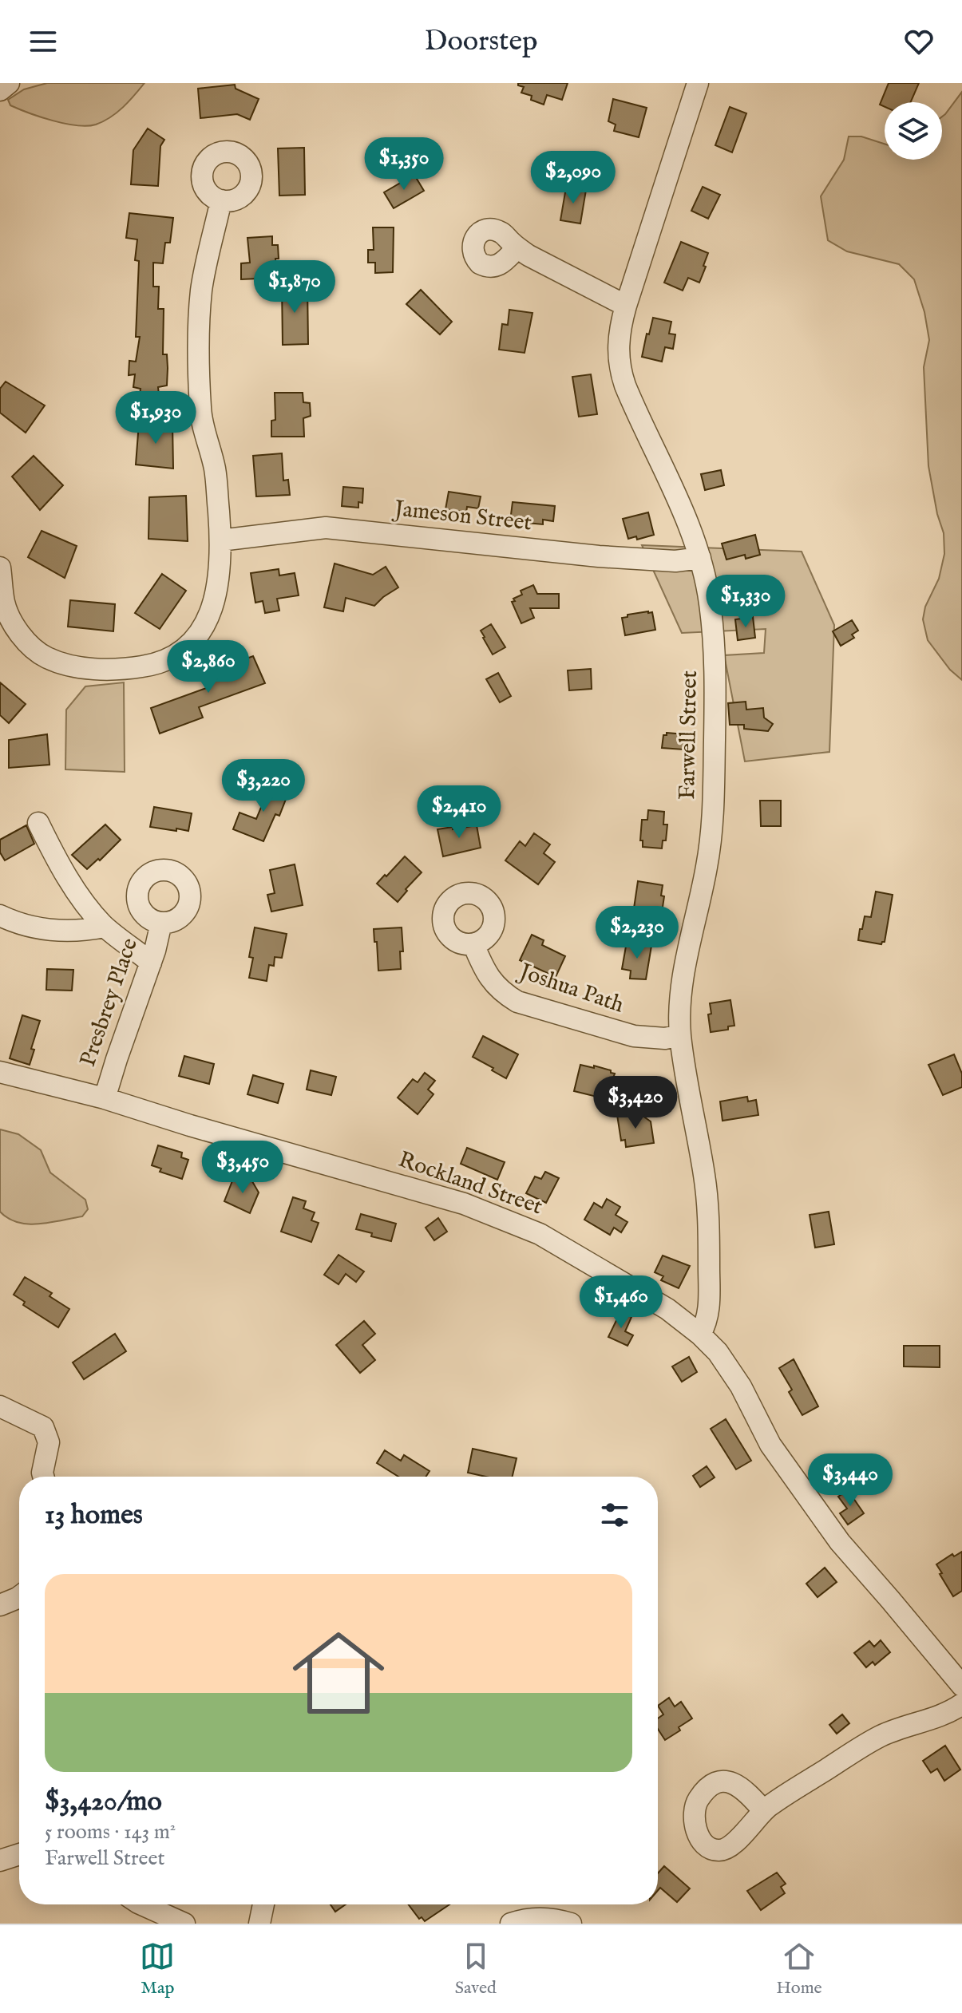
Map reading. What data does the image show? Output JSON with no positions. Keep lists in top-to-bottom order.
{
  "streets": {
    "street": [
      "Jameson Street",
      "Farwell Street",
      "Joshua Path",
      "Presbrey Place",
      "Rockland Street"
    ]
  },
  "crossings": [
    ["Jameson Street", "Farwell Street"],
    ["Farwell Street", "Joshua Path"],
    ["Farwell Street", "Rockland Street"],
    ["Presbrey Place", "Rockland Street"]
  ],
  "page": {
    "header": "Doorstep",
    "price": [
      "$1,350",
      "$2,090",
      "$1,870",
      "$1,930",
      "$1,330",
      "$2,860",
      "$3,220",
      "$2,410",
      "$2,230",
      "$3,420",
      "$3,450",
      "$1,460",
      "$3,440"
    ],
    "heading": "13 homes",
    "list": [
      {
        "name": "$3,420/mo",
        "note": "5 rooms · 143 m² · Farwell Street"
      }
    ],
    "tabs": ["Map", "Saved", "Home"]
  }
}
